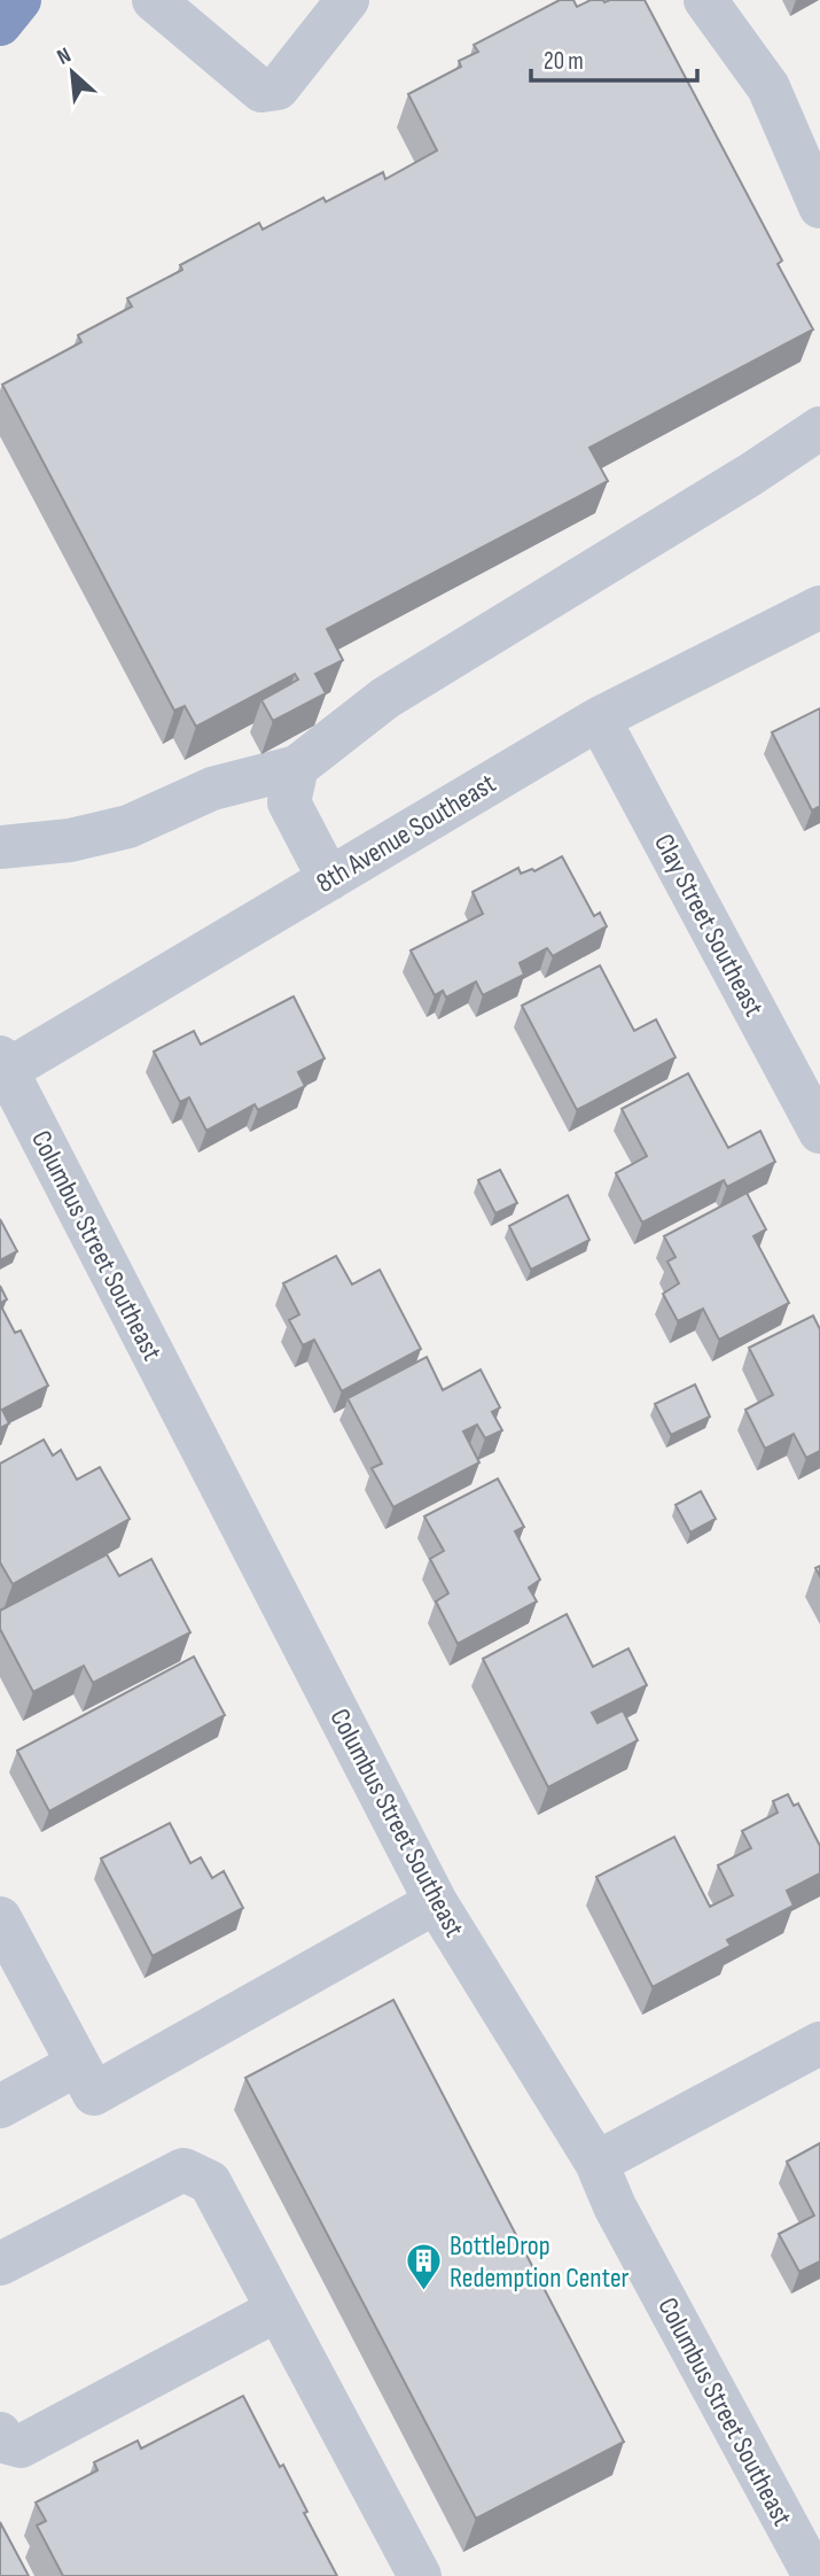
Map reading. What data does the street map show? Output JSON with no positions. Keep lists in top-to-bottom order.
{
  "streets": {
    "street": ["8th Avenue Southeast", "Clay Street Southeast", "Columbus Street Southeast"]
  },
  "crossings": [
    ["8th Avenue Southeast", "Clay Street Southeast"],
    ["8th Avenue Southeast", "Columbus Street Southeast"]
  ],
  "places": {
    "building": ["BottleDrop Redemption Center"]
  },
  "scale_bar": "20 m",
  "north": "top left"
}
